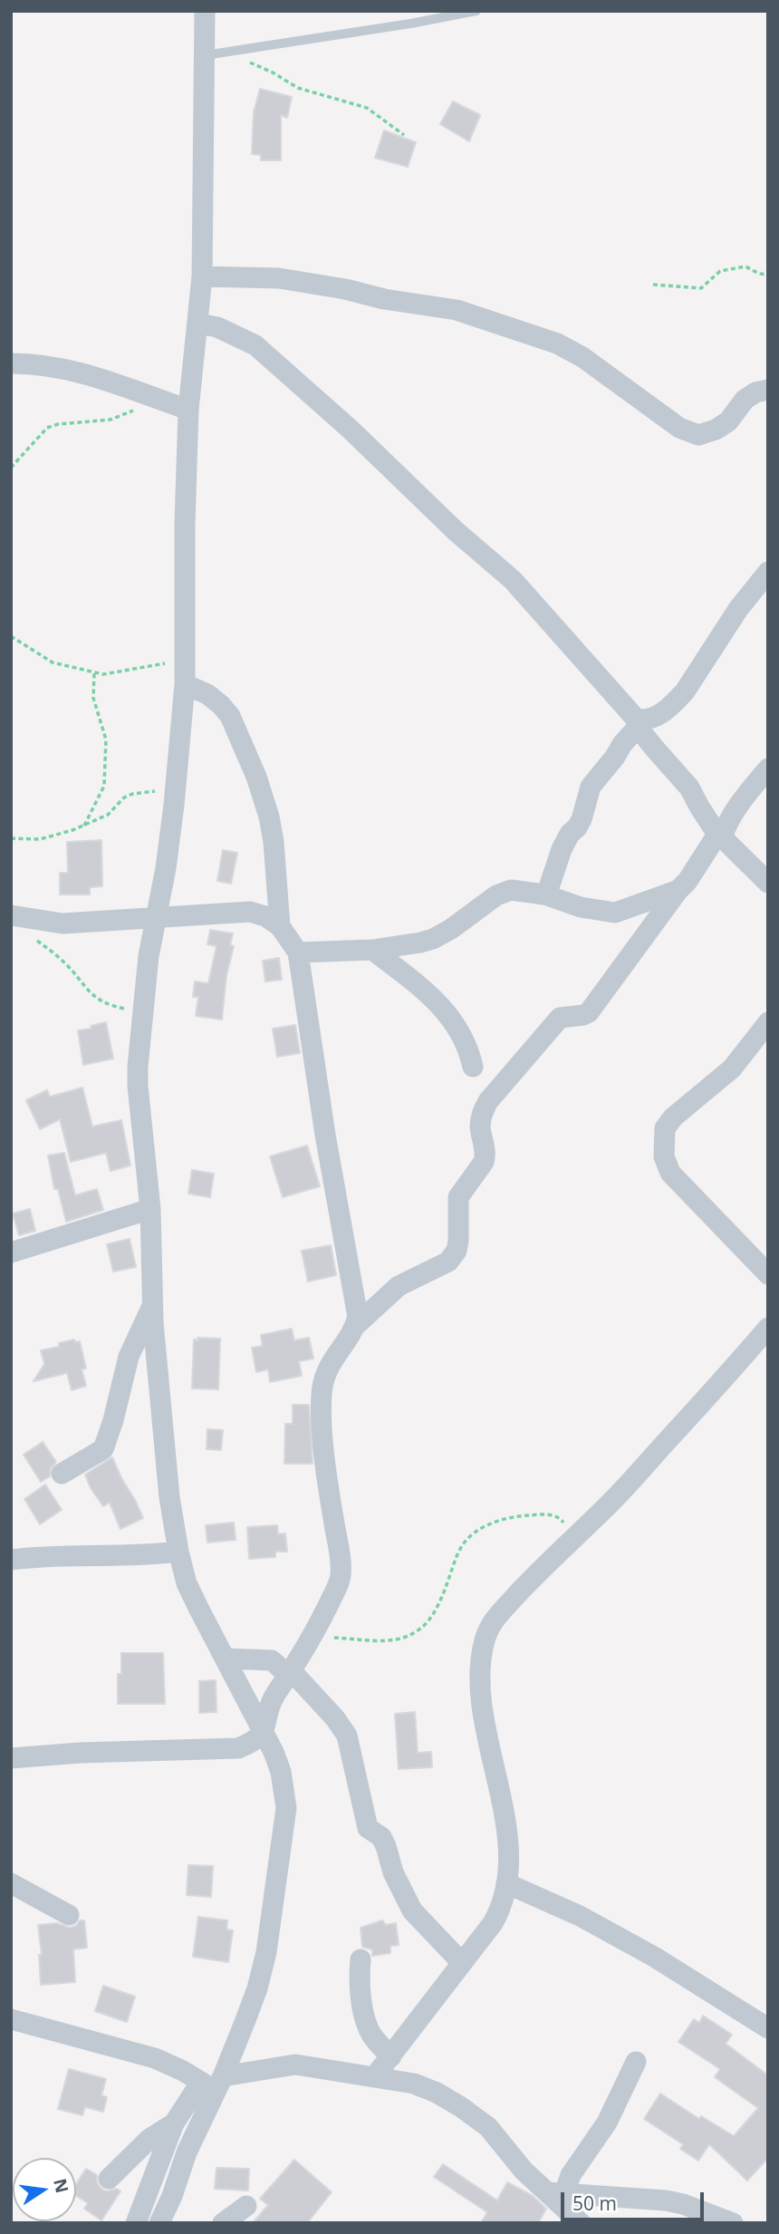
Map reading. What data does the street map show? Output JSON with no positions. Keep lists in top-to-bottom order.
{
  "scale_bar": "50 m",
  "north": "right"
}
